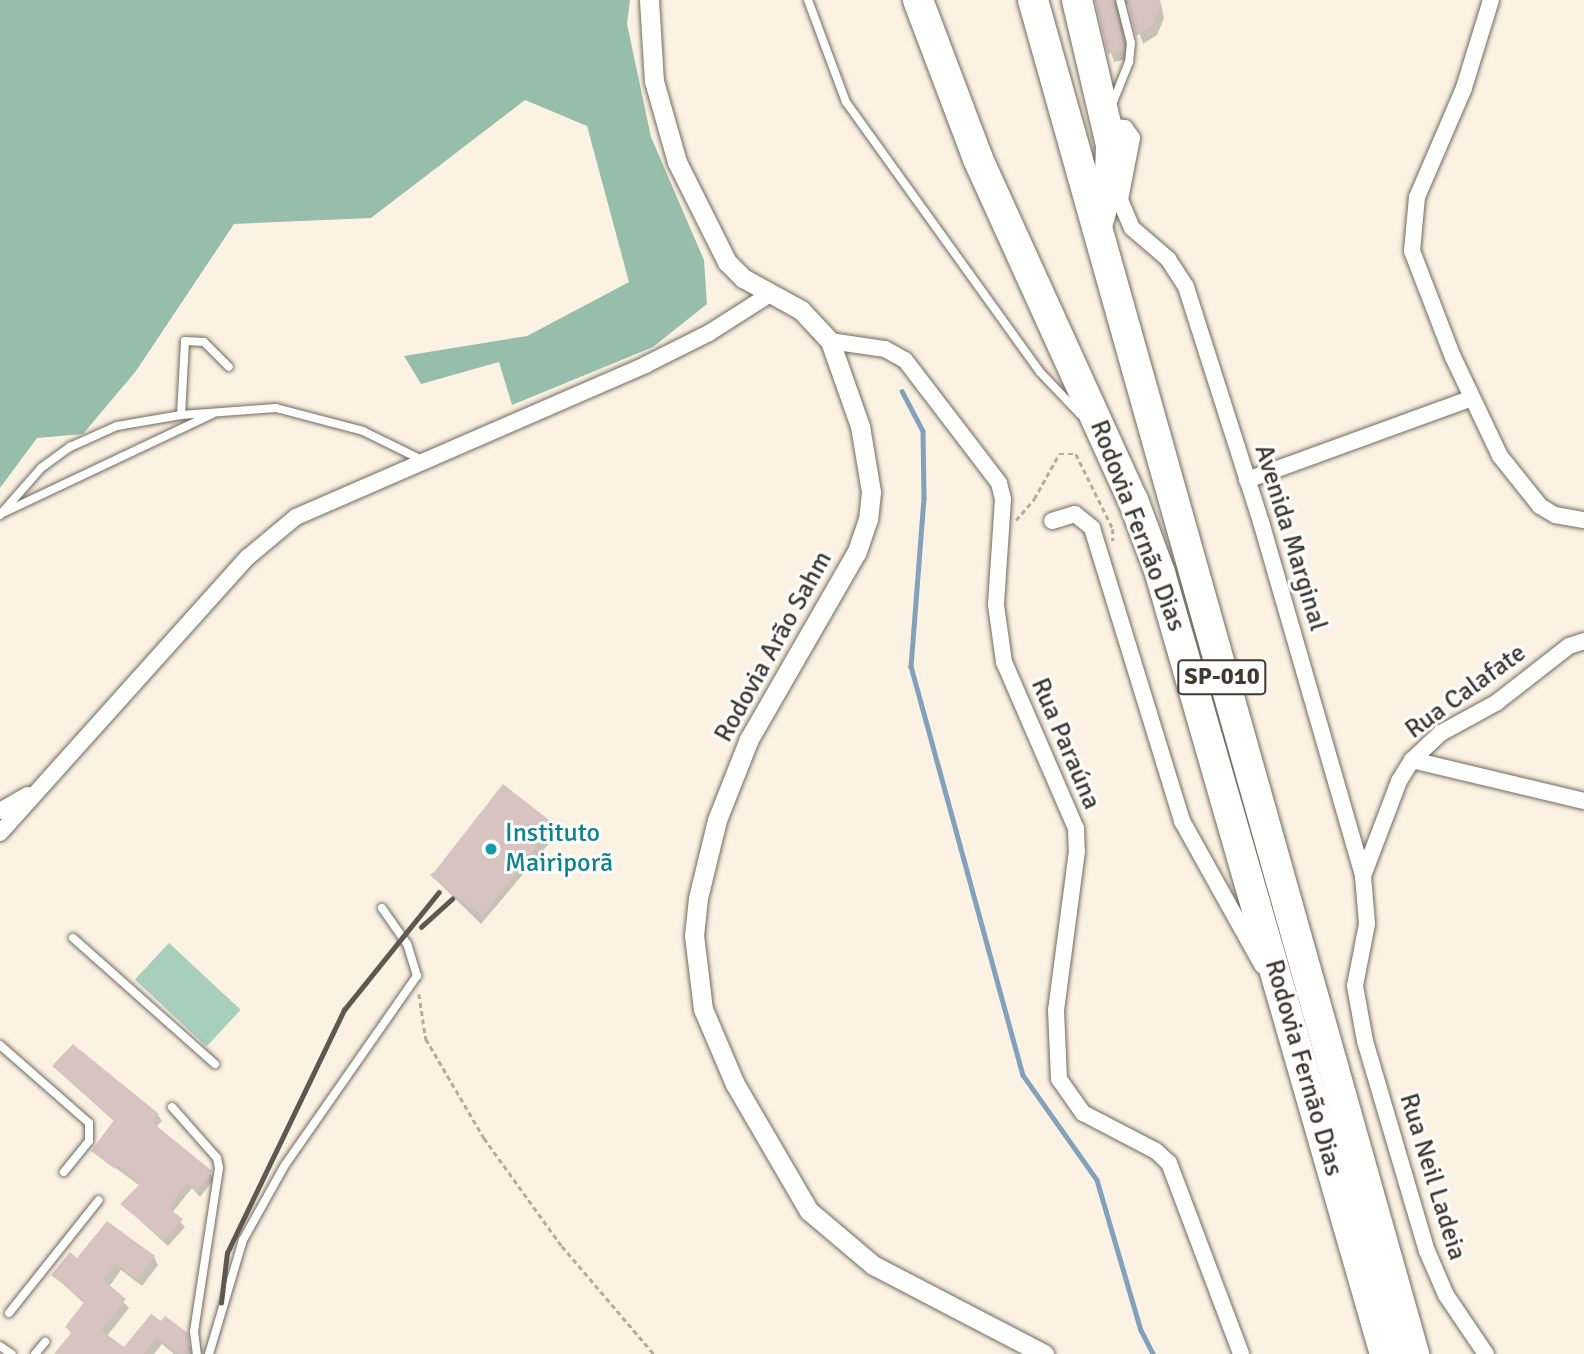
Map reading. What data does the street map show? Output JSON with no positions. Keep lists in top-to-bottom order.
{
  "streets": {
    "highway": ["Rodovia Fernão Dias", "SP-010"],
    "street": [
      "Avenida Marginal",
      "Rodovia Arão Sahm",
      "Rua Calafate",
      "Rua Paraúna",
      "Rua Neil Ladeia"
    ]
  },
  "crossings": [
    ["Avenida Marginal", "Rua Calafate"],
    ["Avenida Marginal", "Rua Neil Ladeia"],
    ["Rodovia Arão Sahm", "Rua Paraúna"]
  ],
  "places": ["Instituto Mairiporã"]
}
